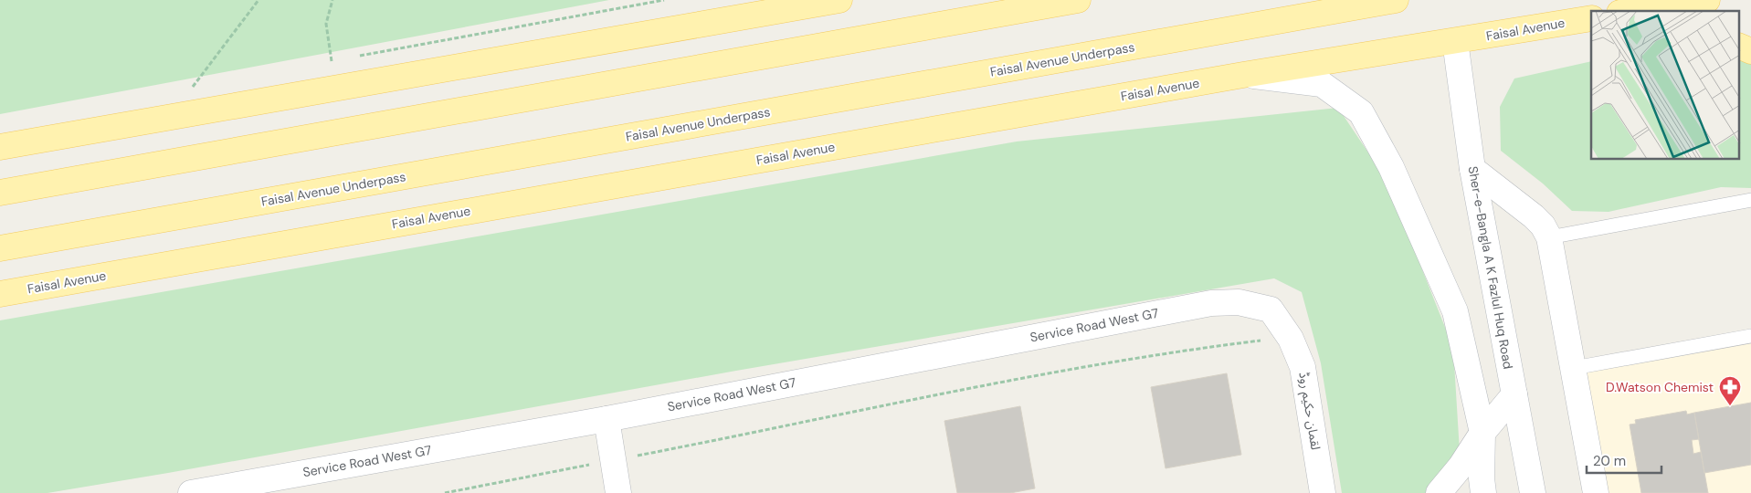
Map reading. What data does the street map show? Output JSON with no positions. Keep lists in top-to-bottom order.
{
  "streets": {
    "main road": ["Faisal Avenue", "Faisal Avenue Underpass"],
    "street": ["Sher-e-Bangla A K Fazlul Huq Road", "Service Road West G7", "لقمان حکیم روڈ"]
  },
  "crossings": [
    ["Faisal Avenue", "Sher-e-Bangla A K Fazlul Huq Road"],
    ["Service Road West G7", "لقمان حکیم روڈ"]
  ],
  "places": {
    "pharmacy": ["D.Watson Chemist"]
  },
  "scale_bar": "20 m"
}
